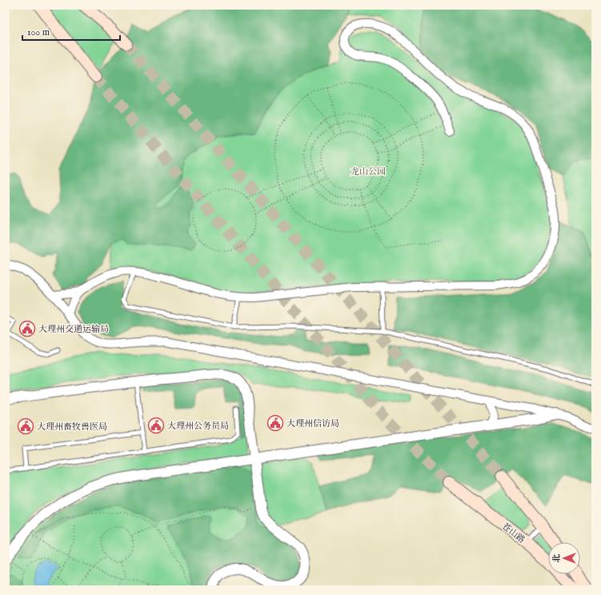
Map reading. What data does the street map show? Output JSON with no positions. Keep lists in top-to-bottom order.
{
  "streets": {
    "main road": ["苍山路"]
  },
  "parks": ["龙山公园"],
  "places": {
    "public building": [
      "大理州交通运输局",
      "大理州信访局",
      "大理州公务员局",
      "大理州畜牧兽医局"
    ]
  },
  "scale_bar": "100 m",
  "north": "left"
}
